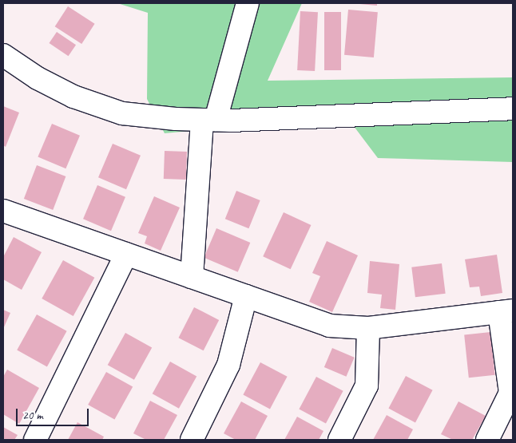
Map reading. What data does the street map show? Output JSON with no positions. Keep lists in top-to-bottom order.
{
  "scale_bar": "20 m"
}
